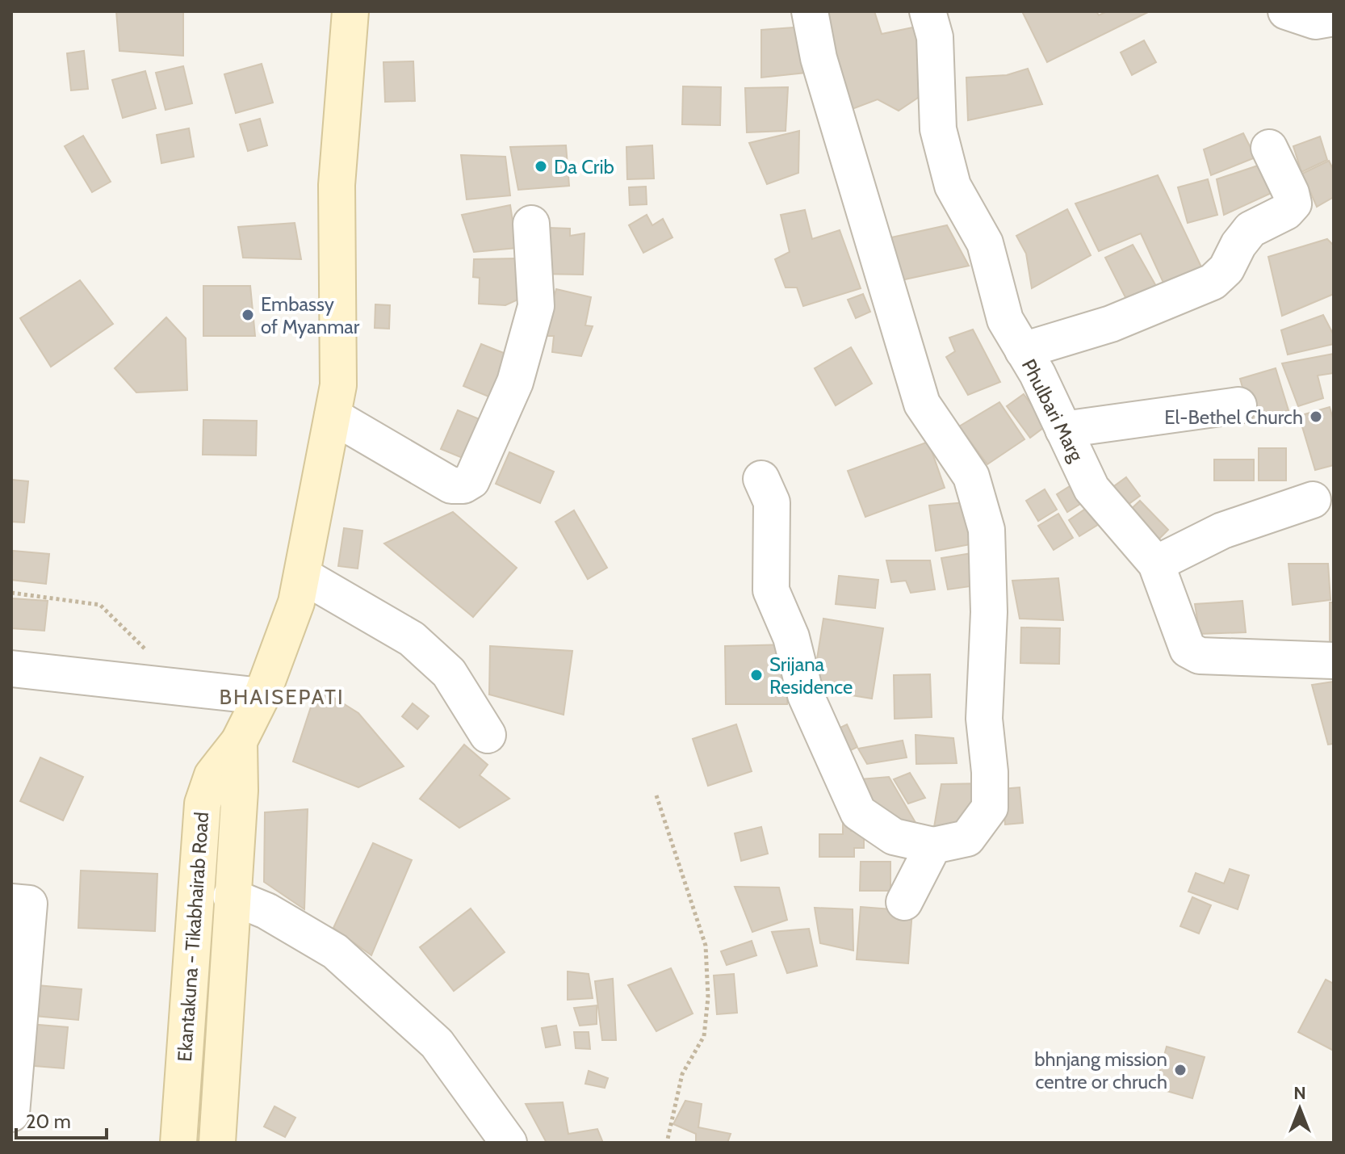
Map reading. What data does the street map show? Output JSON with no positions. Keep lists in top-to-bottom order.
{
  "streets": {
    "main road": ["Ekantakuna - Tikabhairab Road"],
    "street": ["Phulbari Marg"]
  },
  "districts": ["BHAISEPATI"],
  "places": [
    "Da Crib",
    "Embassy of Myanmar",
    "El-Bethel Church",
    "Srijana Residence",
    "bhnjang mission centre or chruch"
  ],
  "scale_bar": "20 m",
  "north": "top"
}
